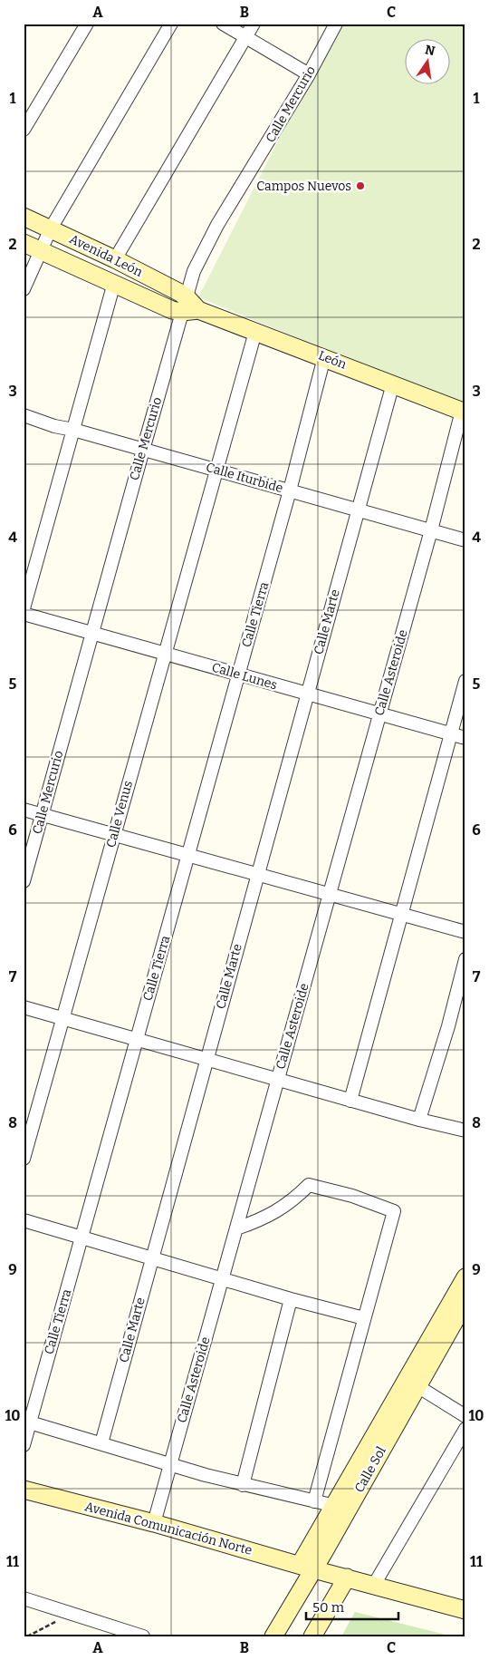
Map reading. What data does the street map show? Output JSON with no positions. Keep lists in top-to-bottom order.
{
  "streets": {
    "street": [
      "Calle Mercurio",
      "Avenida León",
      "León",
      "Calle Iturbide",
      "Calle Tierra",
      "Calle Marte",
      "Calle Asteroide",
      "Calle Lunes",
      "Calle Venus",
      "Calle Sol",
      "Avenida Comunicación Norte"
    ]
  },
  "crossings": [
    ["Calle Mercurio", "Avenida León"],
    ["Calle Mercurio", "León"],
    ["Calle Mercurio", "Calle Iturbide"],
    ["Calle Mercurio", "Calle Lunes"],
    ["Avenida León", "León"],
    ["León", "Calle Tierra"],
    ["León", "Calle Marte"],
    ["León", "Calle Asteroide"],
    ["León", "Calle Venus"],
    ["Calle Iturbide", "Calle Tierra"],
    ["Calle Iturbide", "Calle Marte"],
    ["Calle Iturbide", "Calle Asteroide"],
    ["Calle Iturbide", "Calle Venus"],
    ["Calle Tierra", "Calle Lunes"],
    ["Calle Marte", "Calle Lunes"],
    ["Calle Asteroide", "Calle Lunes"],
    ["Calle Asteroide", "Avenida Comunicación Norte"],
    ["Calle Lunes", "Calle Venus"],
    ["Calle Sol", "Avenida Comunicación Norte"]
  ],
  "places": ["Campos Nuevos"],
  "scale_bar": "50 m",
  "north": "top",
  "grid": {
    "columns": ["A", "B", "C"],
    "rows": [
      "1",
      "2",
      "3",
      "4",
      "5",
      "6",
      "7",
      "8",
      "9",
      "10",
      "11"
    ]
  }
}
